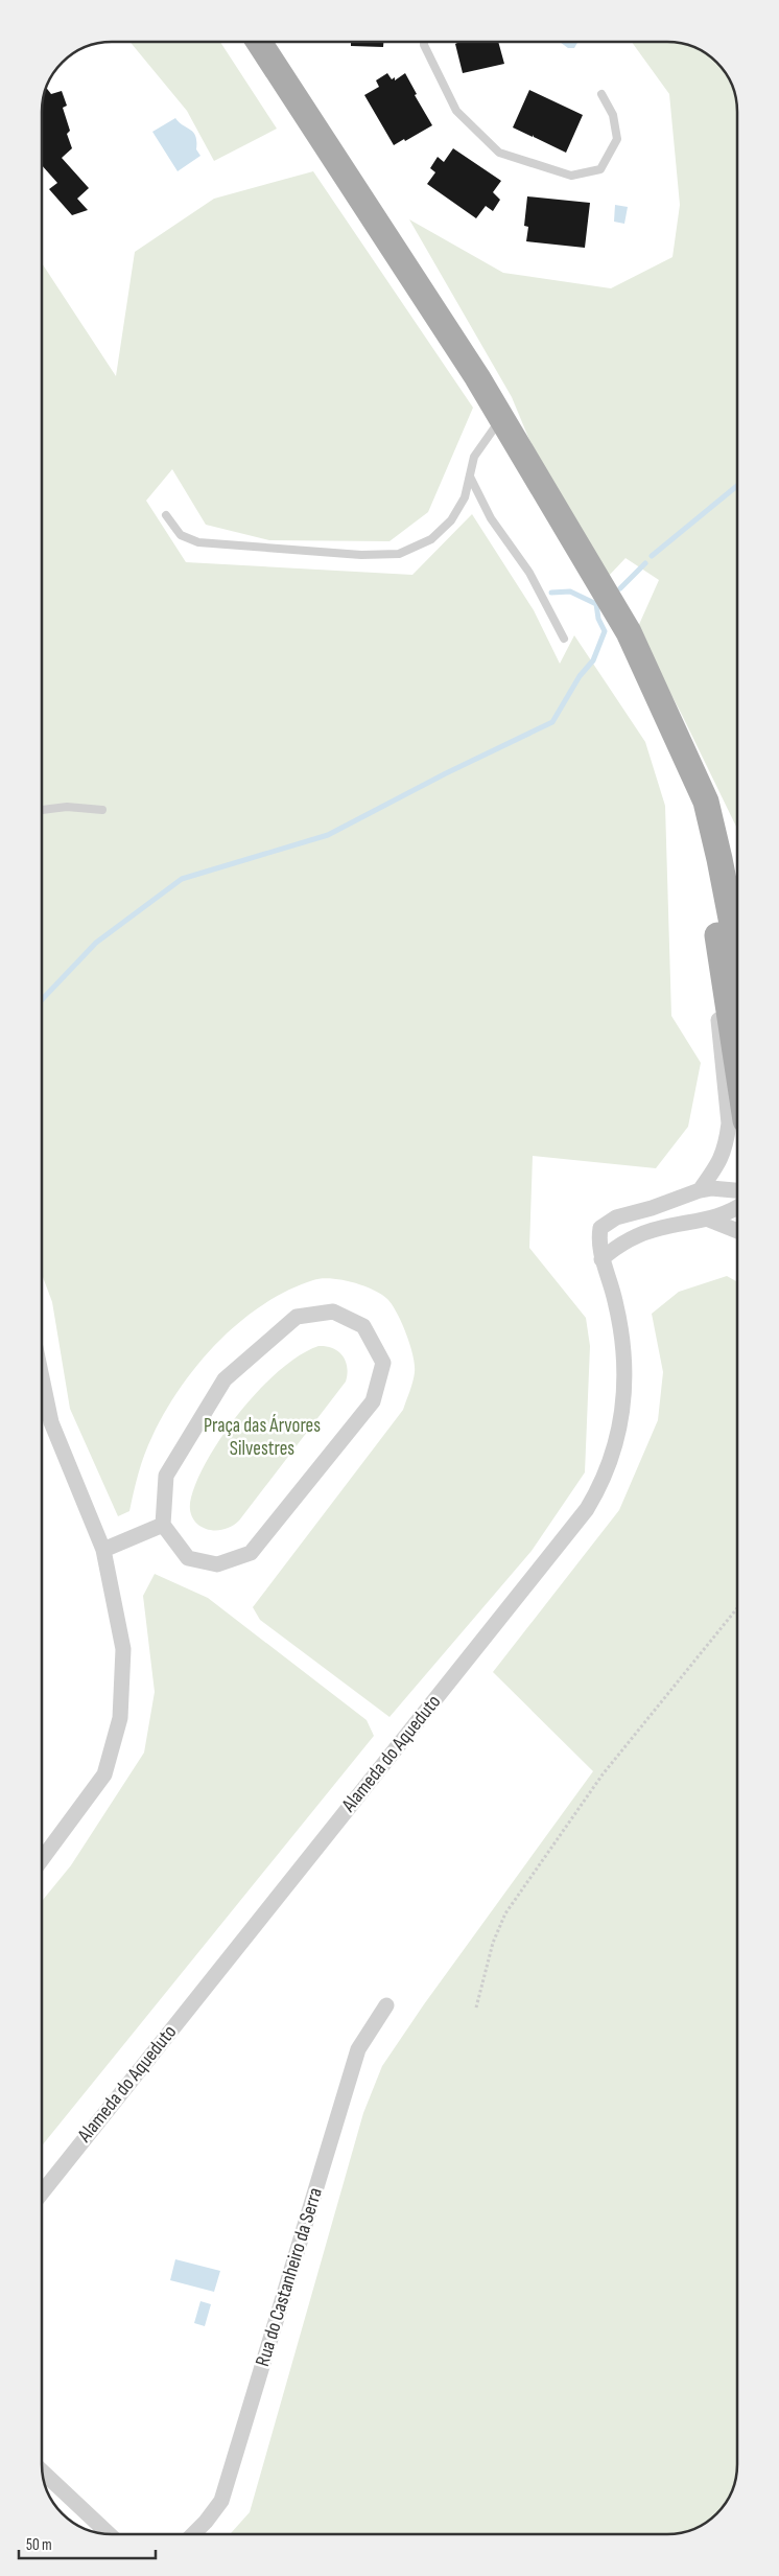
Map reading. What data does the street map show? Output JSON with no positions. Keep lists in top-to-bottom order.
{
  "streets": {
    "street": ["Alameda do Aqueduto", "Rua do Castanheiro da Serra"]
  },
  "parks": ["Praça das Árvores Silvestres"],
  "scale_bar": "50 m"
}
